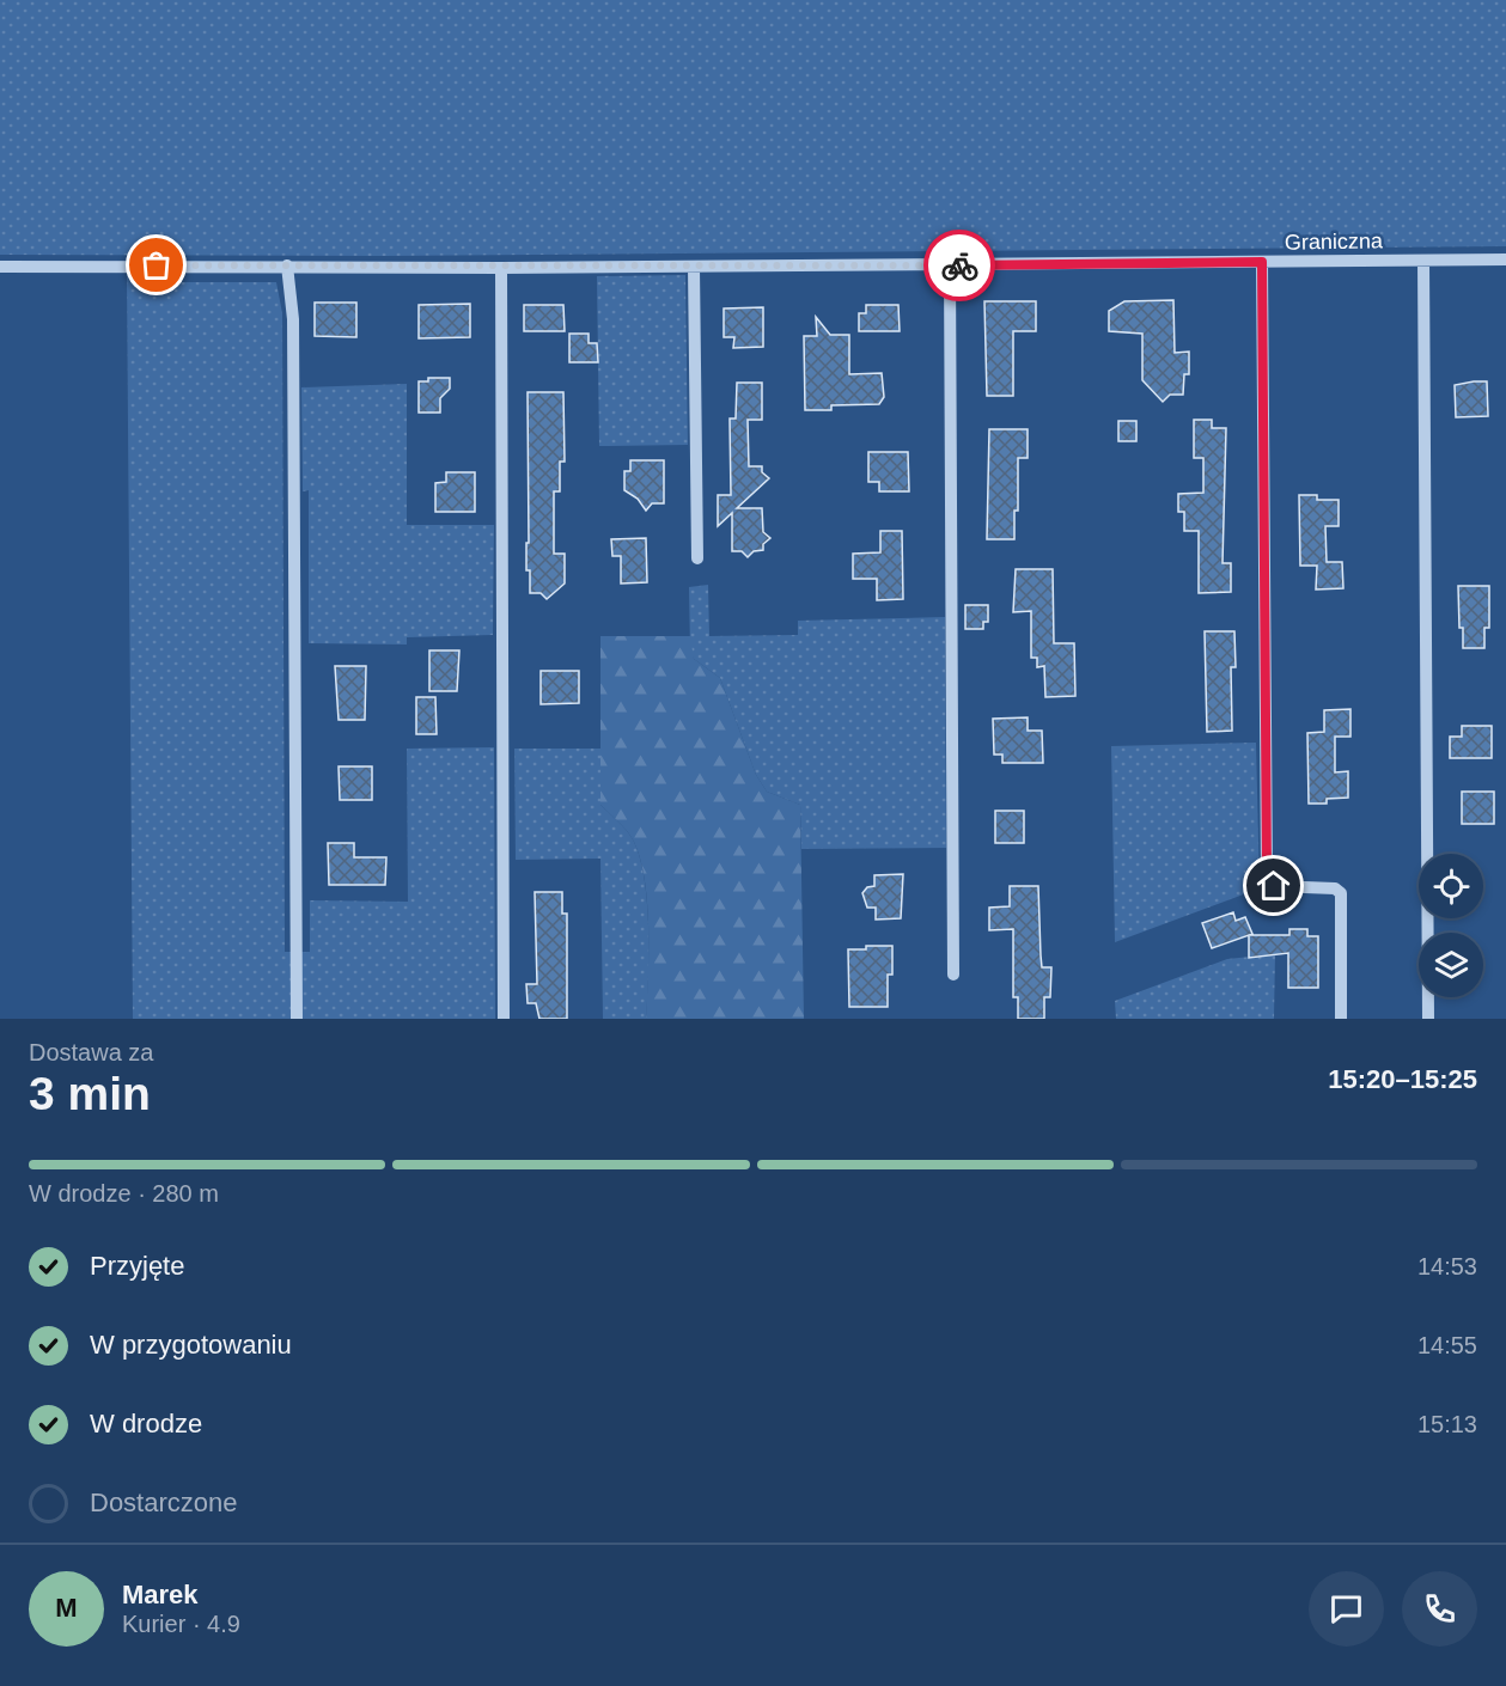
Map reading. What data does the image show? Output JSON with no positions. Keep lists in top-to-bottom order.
{
  "streets": {
    "street": ["Graniczna"]
  },
  "page": {
    "heading": ["3 min", "Dostawa za", "15:20–15:25"],
    "panel": ["Marek", "Kurier · 4.9"],
    "bar": "W drodze · 280 m",
    "list": [
      ["Przyjęte", "14:53"],
      ["W przygotowaniu", "14:55"],
      ["W drodze", "15:13"],
      "Dostarczone"
    ],
    "round": "M"
  }
}
